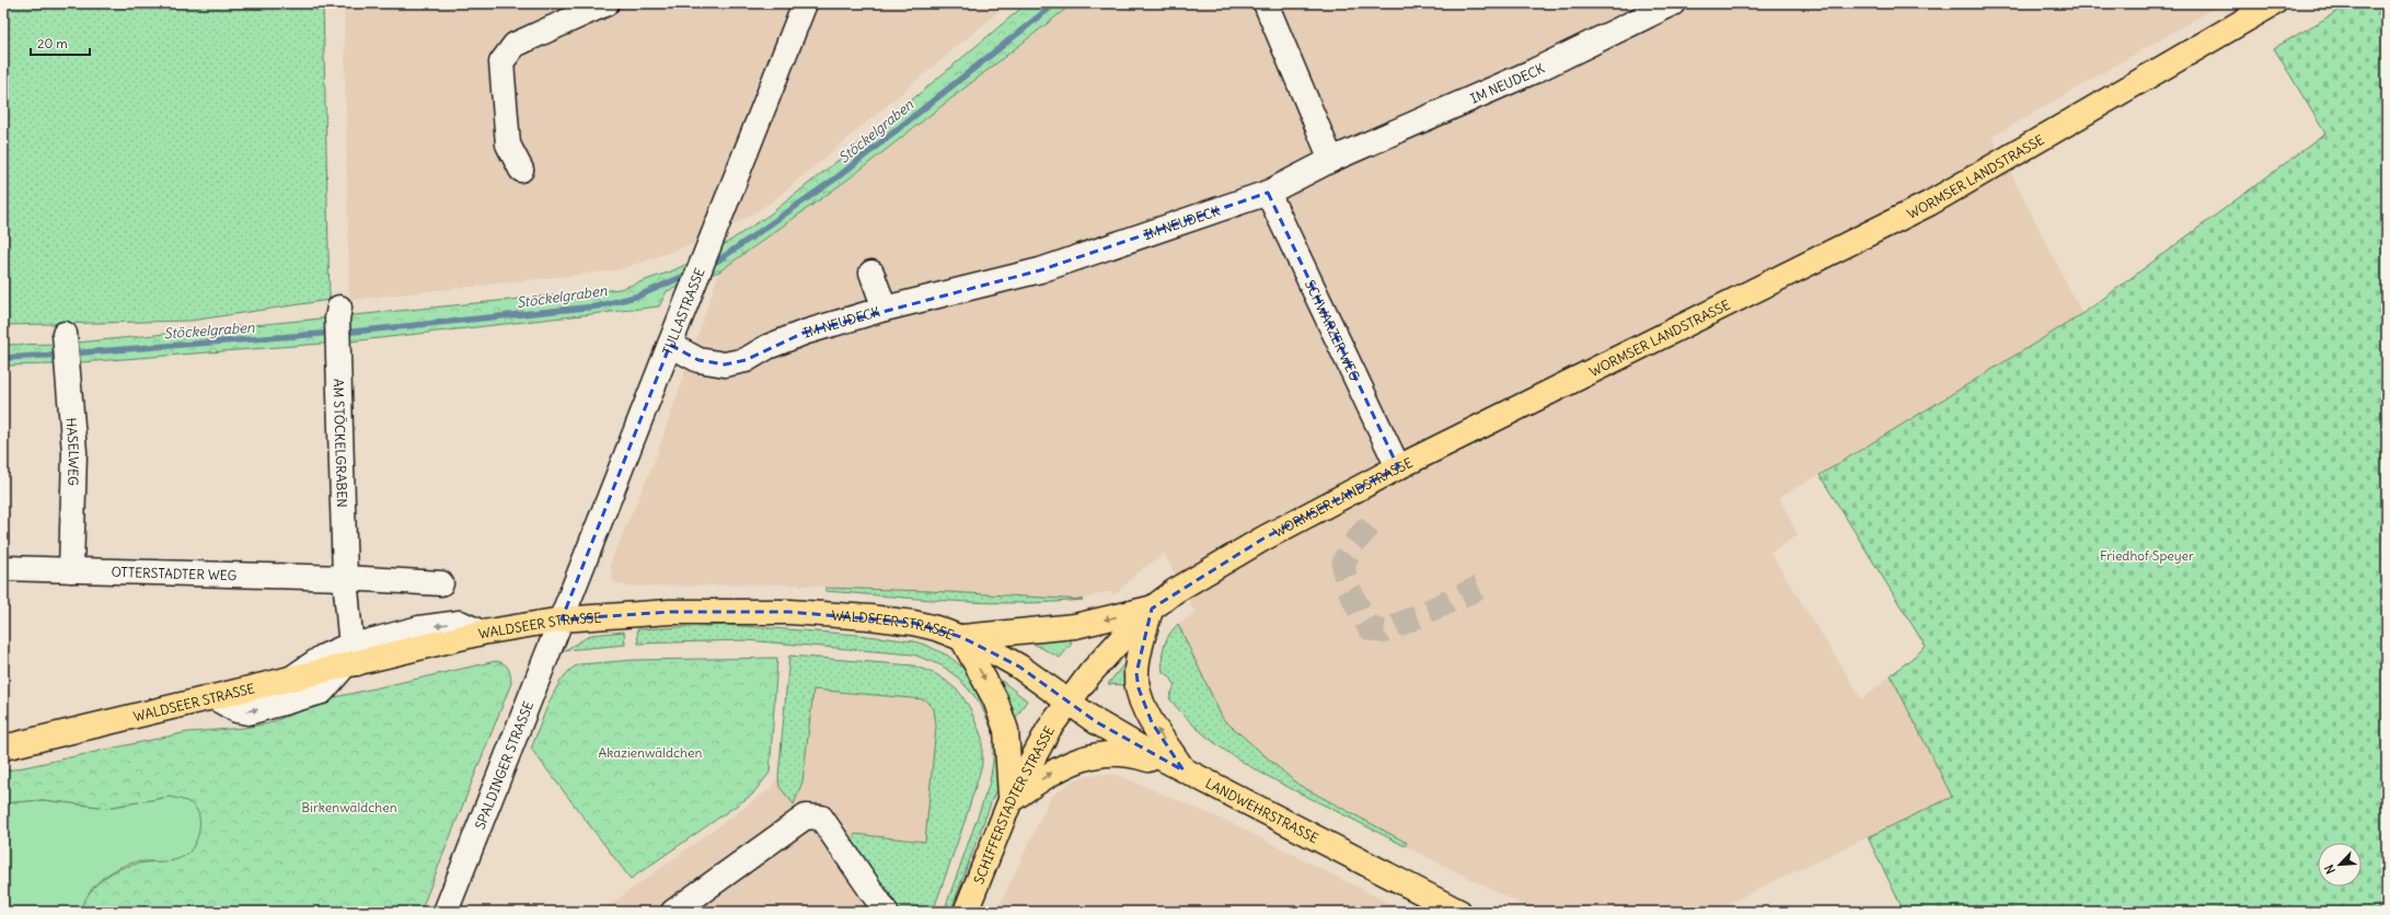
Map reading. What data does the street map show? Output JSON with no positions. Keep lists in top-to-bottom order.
{
  "streets": {
    "main road": [
      "WORMSER LANDSTRASSE",
      "WALDSEER STRASSE",
      "SCHIFFERSTADTER STRASSE",
      "LANDWEHRSTRASSE"
    ],
    "street": [
      "IM NEUDECK",
      "TULLASTRASSE",
      "SCHWARZER WEG",
      "AM STÖCKELGRABEN",
      "HASELWEG",
      "OTTERSTADTER WEG",
      "SPALDINGER STRASSE"
    ]
  },
  "crossings": [
    ["IM NEUDECK", "TULLASTRASSE"],
    ["IM NEUDECK", "SCHWARZER WEG"],
    ["WORMSER LANDSTRASSE", "SCHWARZER WEG"],
    ["WORMSER LANDSTRASSE", "WALDSEER STRASSE"],
    ["WORMSER LANDSTRASSE", "SCHIFFERSTADTER STRASSE"],
    ["WORMSER LANDSTRASSE", "LANDWEHRSTRASSE"],
    ["TULLASTRASSE", "WALDSEER STRASSE"],
    ["TULLASTRASSE", "SPALDINGER STRASSE"],
    ["AM STÖCKELGRABEN", "OTTERSTADTER WEG"],
    ["HASELWEG", "OTTERSTADTER WEG"],
    ["WALDSEER STRASSE", "SPALDINGER STRASSE"],
    ["WALDSEER STRASSE", "SCHIFFERSTADTER STRASSE"],
    ["WALDSEER STRASSE", "LANDWEHRSTRASSE"],
    ["SCHIFFERSTADTER STRASSE", "LANDWEHRSTRASSE"]
  ],
  "water": ["Stöckelgraben"],
  "parks": ["Friedhof Speyer", "Akazienwäldchen", "Birkenwäldchen"],
  "scale_bar": "20 m",
  "north": "bottom left"
}
